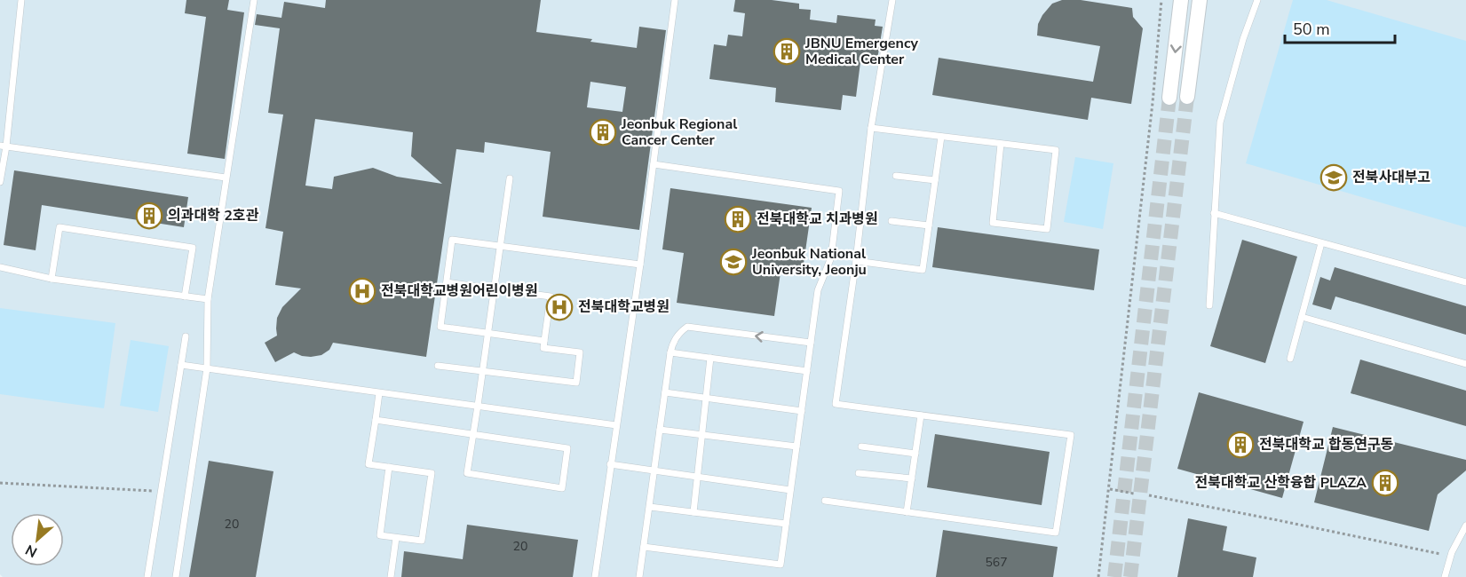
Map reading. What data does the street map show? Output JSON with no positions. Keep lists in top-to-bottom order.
{
  "places": {
    "building": [
      "JBNU Emergency Medical Center",
      "Jeonbuk Regional Cancer Center",
      "의과대학 2호관",
      "전북대학교 치과병원",
      "전북대학교 합동연구동",
      "전북대학교 산학융합 PLAZA"
    ],
    "school or university": ["전북사대부고", "Jeonbuk National University, Jeonju"],
    "hospital": ["전북대학교병원어린이병원", "전북대학교병원"]
  },
  "house_numbers": ["20", "20", "567"],
  "scale_bar": "50 m",
  "north": "bottom left"
}
